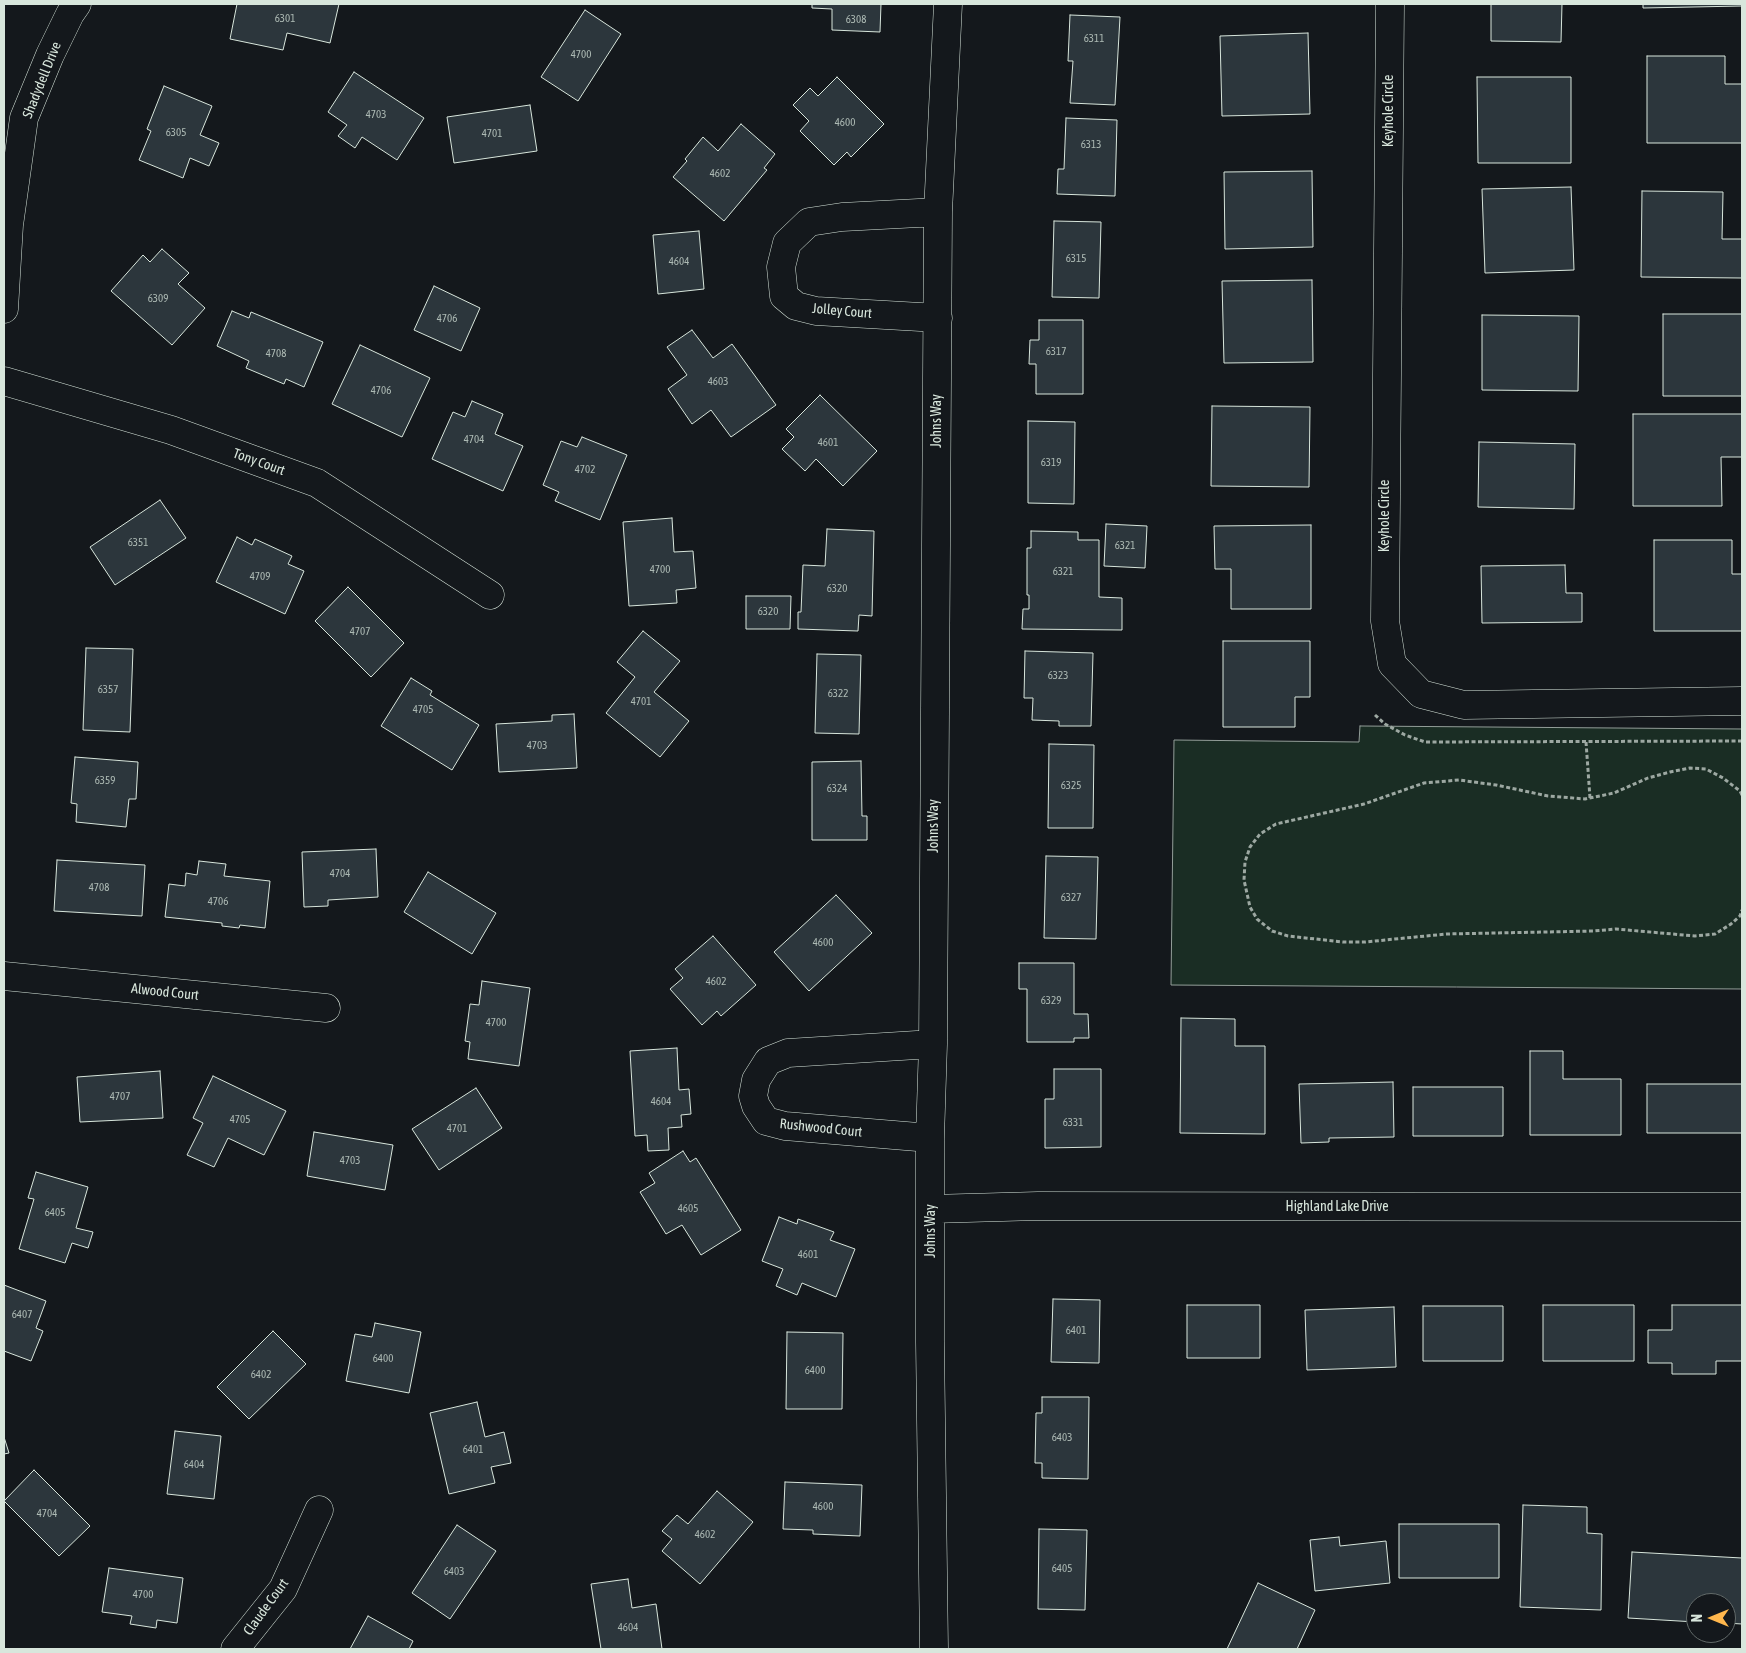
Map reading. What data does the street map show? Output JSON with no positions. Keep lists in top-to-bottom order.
{
  "streets": {
    "street": [
      "Shadydell Drive",
      "Keyhole Circle",
      "Jolley Court",
      "Johns Way",
      "Tony Court",
      "Alwood Court",
      "Rushwood Court",
      "Highland Lake Drive",
      "Claude Court"
    ]
  },
  "crossings": [
    ["Jolley Court", "Johns Way"],
    ["Johns Way", "Rushwood Court"],
    ["Johns Way", "Highland Lake Drive"]
  ],
  "house_numbers": [
    "6301",
    "6308",
    "6311",
    "4700",
    "4703",
    "4600",
    "6305",
    "4701",
    "6313",
    "4602",
    "6315",
    "4604",
    "6309",
    "4706",
    "6317",
    "4708",
    "4603",
    "4706",
    "4704",
    "4601",
    "6319",
    "4702",
    "6351",
    "6321",
    "4700",
    "6321",
    "4709",
    "6320",
    "6320",
    "4707",
    "6323",
    "6357",
    "6322",
    "4701",
    "4705",
    "4703",
    "6359",
    "6325",
    "6324",
    "4704",
    "4708",
    "6327",
    "4706",
    "4600",
    "4602",
    "6329",
    "4700",
    "4707",
    "4604",
    "4705",
    "6331",
    "4701",
    "4703",
    "4605",
    "6405",
    "4601",
    "6407",
    "6401",
    "6400",
    "6400",
    "6402",
    "6403",
    "6401",
    "6404",
    "4600",
    "4704",
    "4602",
    "6405",
    "6403",
    "4700",
    "4604"
  ],
  "north": "left"
}
